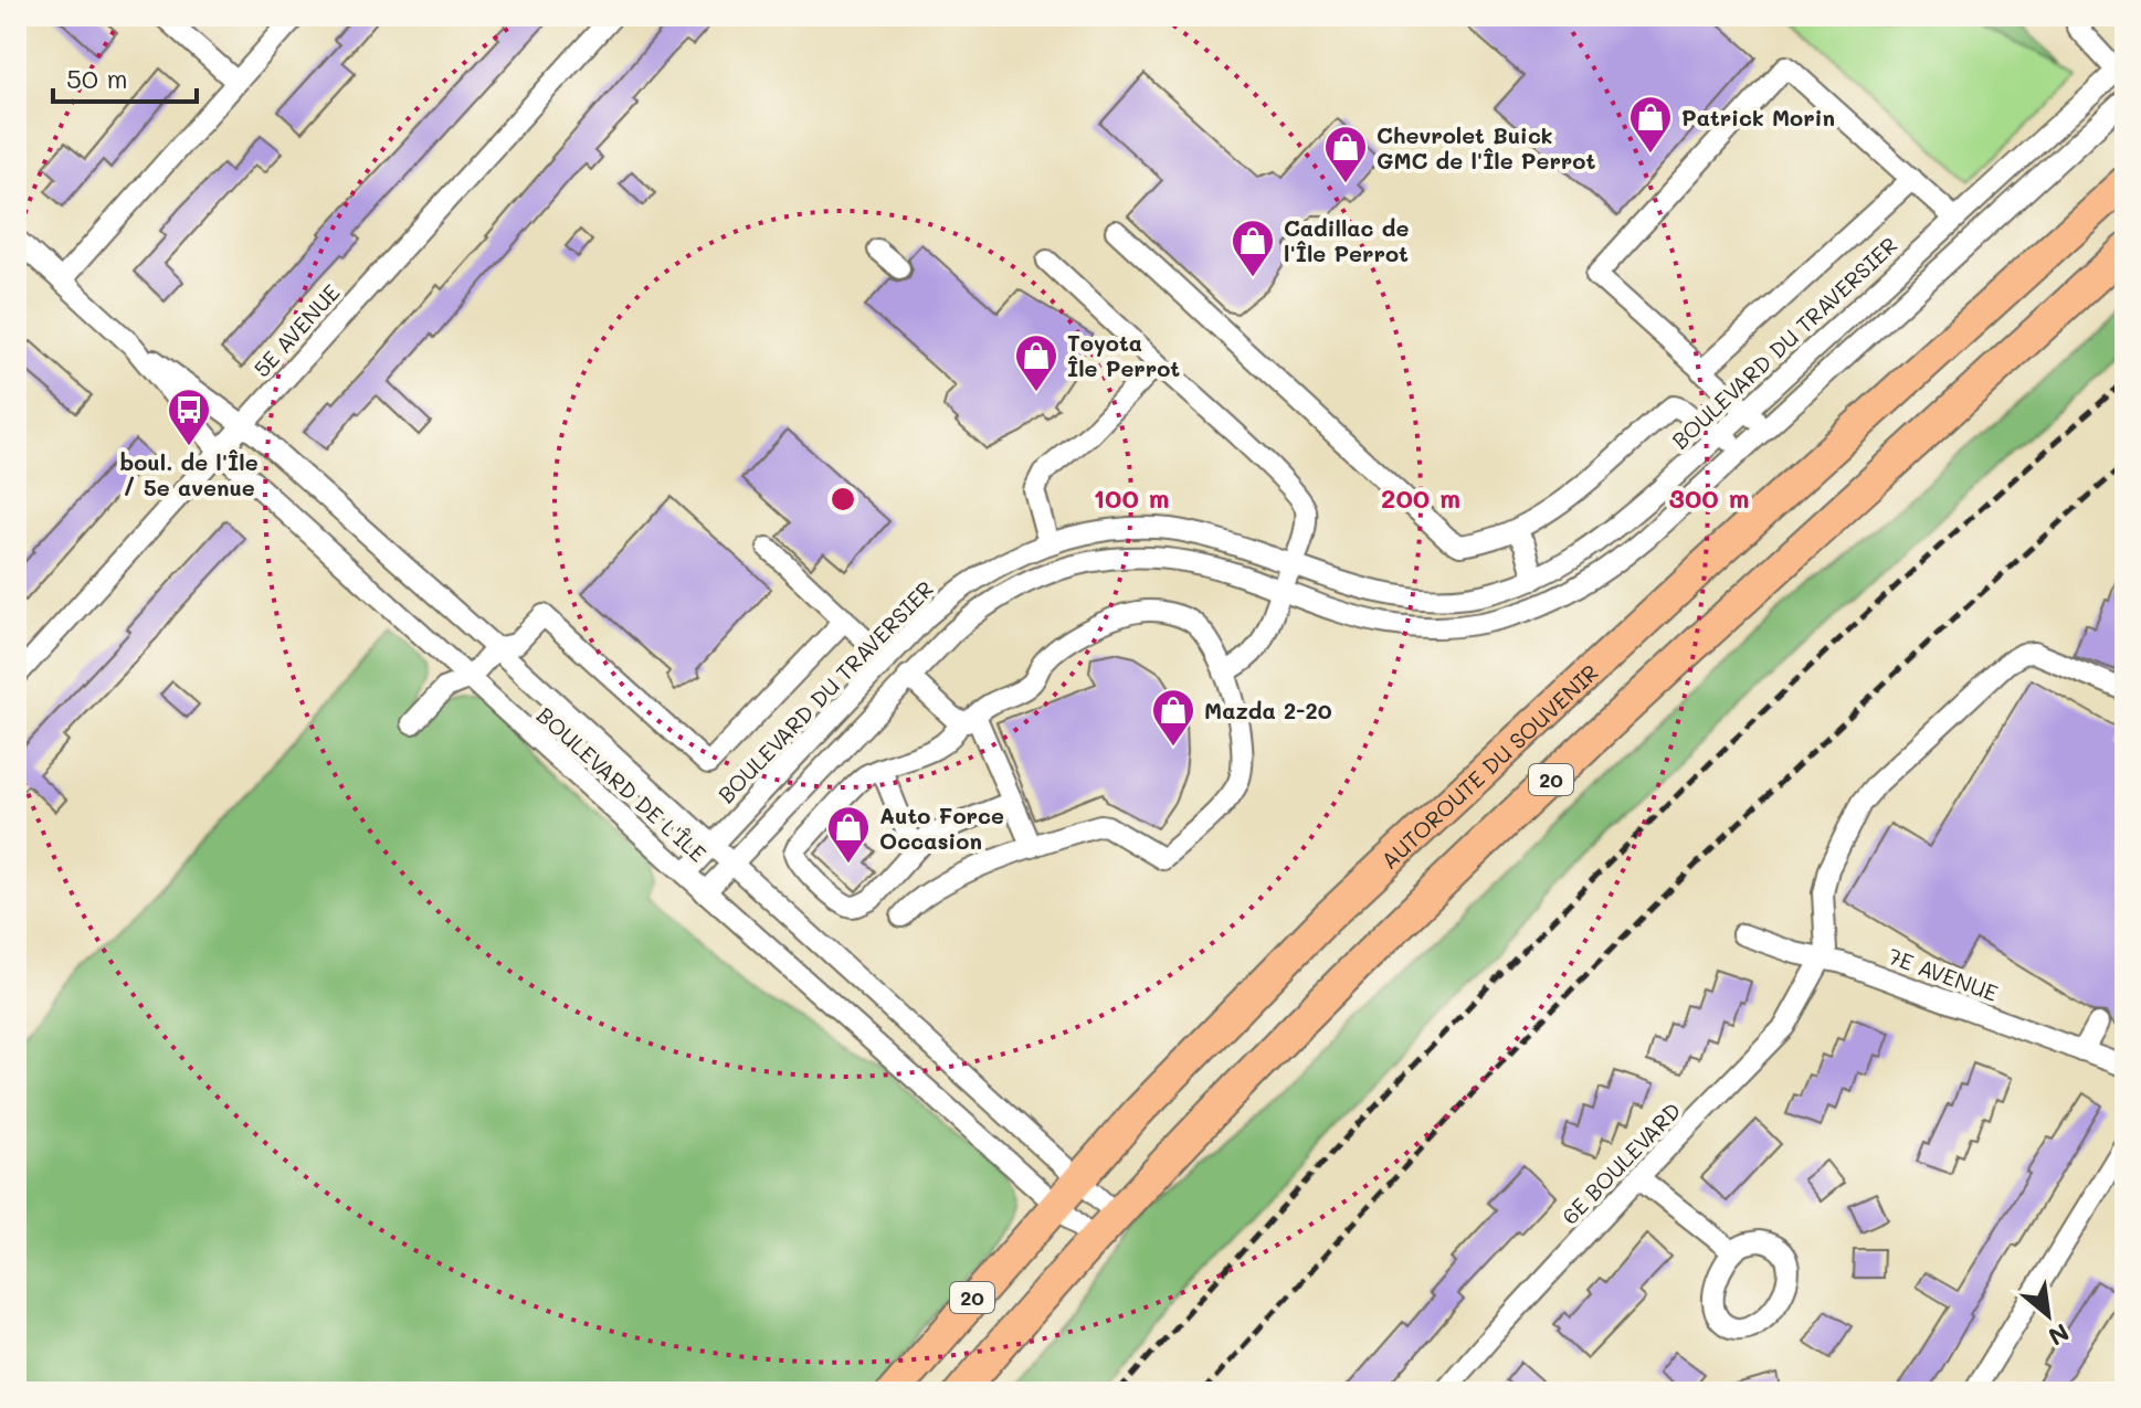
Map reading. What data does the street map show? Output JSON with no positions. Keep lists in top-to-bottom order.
{
  "streets": {
    "highway": ["AUTOROUTE DU SOUVENIR", "20"],
    "street": [
      "5E AVENUE",
      "BOULEVARD DU TRAVERSIER",
      "BOULEVARD DE L'ÎLE",
      "7E AVENUE",
      "6E BOULEVARD"
    ]
  },
  "crossings": [
    ["5E AVENUE", "BOULEVARD DE L'ÎLE"],
    ["BOULEVARD DU TRAVERSIER", "BOULEVARD DE L'ÎLE"],
    ["AUTOROUTE DU SOUVENIR", "BOULEVARD DE L'ÎLE"],
    ["20", "BOULEVARD DE L'ÎLE"],
    ["7E AVENUE", "6E BOULEVARD"]
  ],
  "places": {
    "shop": [
      "Patrick Morin",
      "Chevrolet Buick GMC de l'Île Perrot",
      "Cadillac de l'Île Perrot",
      "Toyota Île Perrot",
      "Mazda 2-20",
      "Auto Force Occasion"
    ],
    "bus stop": ["boul. de l'Île / 5e avenue"]
  },
  "scale_bar": "50 m",
  "north": "bottom right",
  "rings": ["100 m", "200 m", "300 m"]
}
